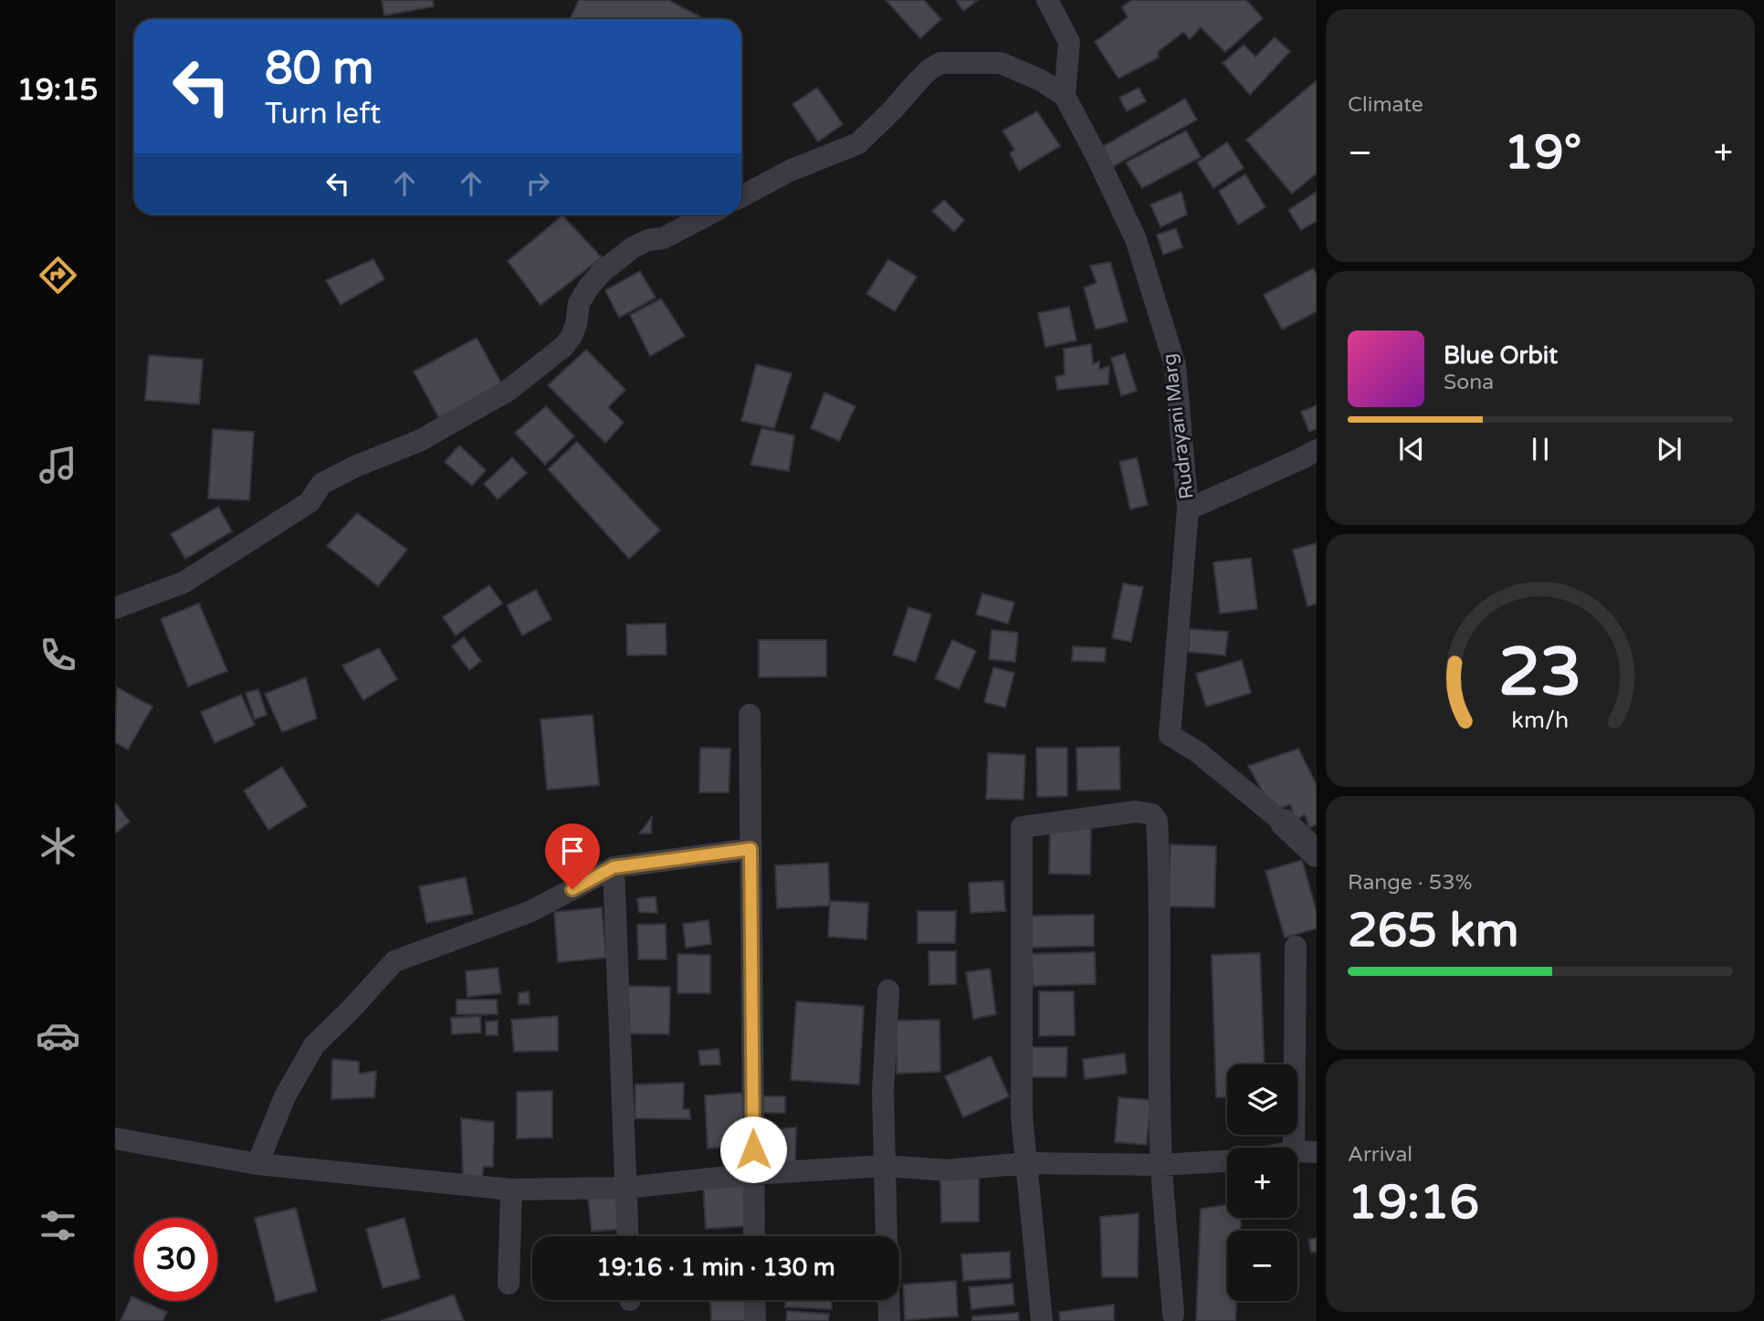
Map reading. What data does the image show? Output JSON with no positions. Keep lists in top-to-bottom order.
{
  "streets": {
    "street": ["Rudrayani Marg"]
  },
  "page": {
    "tabs": "19:15",
    "tile": [
      "Climate",
      ["Range · 53%", "265 km"],
      ["Arrival", "19:16"]
    ],
    "turn": ["80 m", "Turn left"],
    "heat": ["−", "19°", "+"],
    "song": ["Blue Orbit", "Sona"],
    "map_buttons": ["+", "−"],
    "limit": "30",
    "trip": "19:16 · 1 min · 130 m",
    "gauge": ["23", "km/h"]
  }
}
